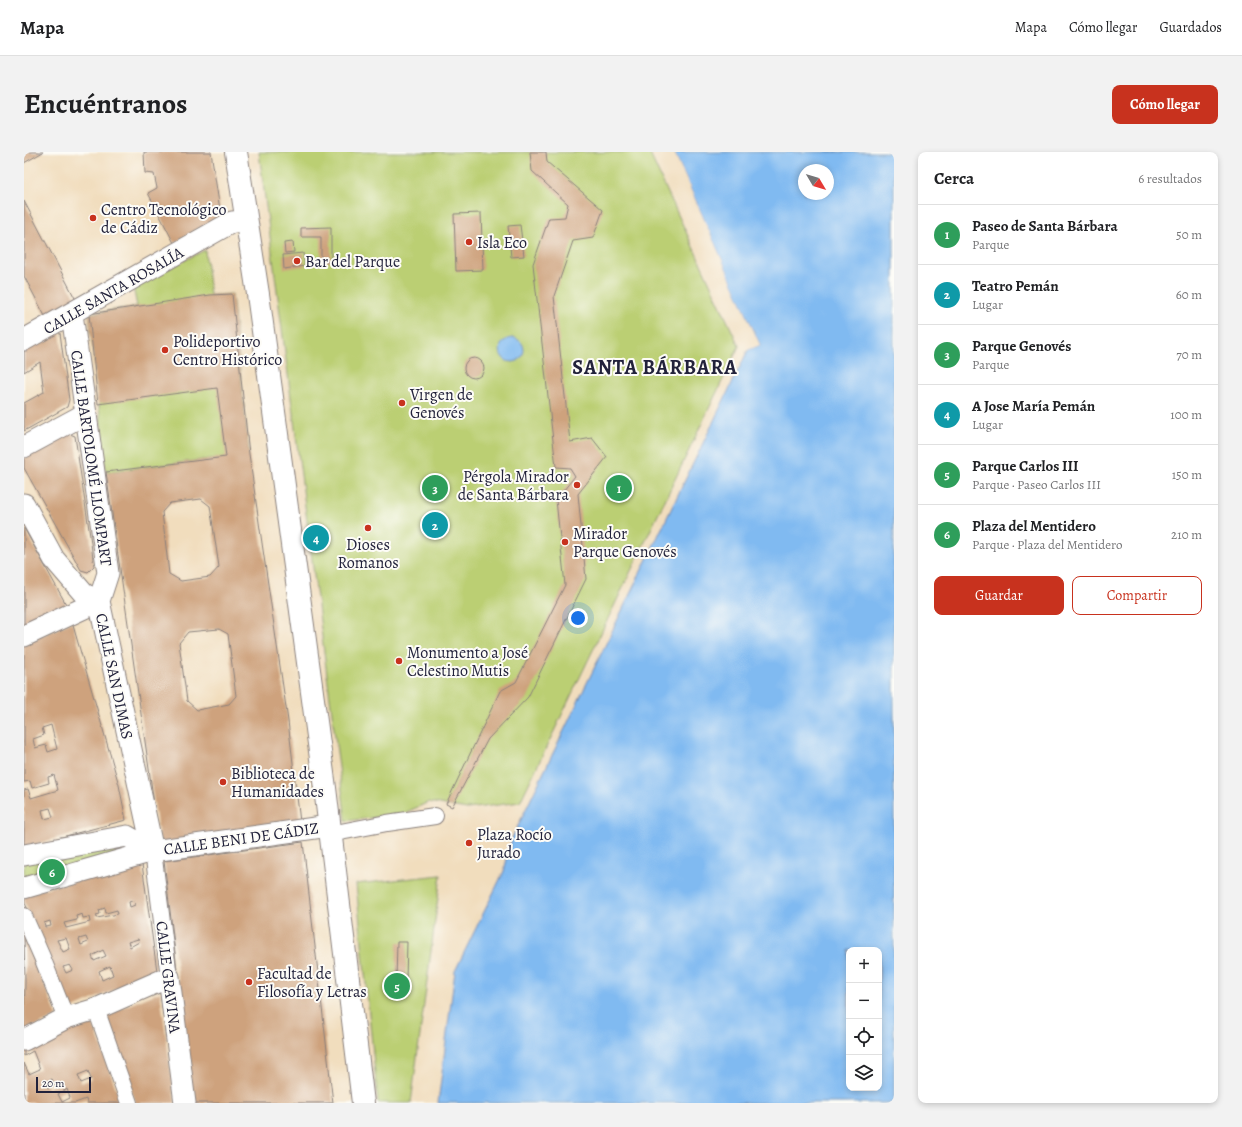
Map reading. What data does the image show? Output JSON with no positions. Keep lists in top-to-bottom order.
{
  "streets": {
    "street": [
      "CALLE SANTA ROSALÍA",
      "CALLE BARTOLOMÉ LLOMPART",
      "CALLE SAN DIMAS",
      "CALLE BENI DE CÁDIZ",
      "CALLE GRAVINA"
    ]
  },
  "crossings": [
    ["CALLE SANTA ROSALÍA", "CALLE BARTOLOMÉ LLOMPART"],
    ["CALLE BARTOLOMÉ LLOMPART", "CALLE SAN DIMAS"],
    ["CALLE SAN DIMAS", "CALLE BENI DE CÁDIZ"],
    ["CALLE SAN DIMAS", "CALLE GRAVINA"],
    ["CALLE BENI DE CÁDIZ", "CALLE GRAVINA"]
  ],
  "districts": ["SANTA BÁRBARA"],
  "places": [
    "Centro Tecnológico de Cádiz",
    "Isla Eco",
    "Bar del Parque",
    "Polideportivo Centro Histórico",
    "Virgen de Genovés",
    "Pérgola Mirador de Santa Bárbara",
    "Dioses Romanos",
    "Mirador Parque Genovés",
    "Monumento a José Celestino Mutis",
    "Biblioteca de Humanidades",
    "Plaza Rocío Jurado",
    "Facultad de Filosofía y Letras"
  ],
  "scale_bar": "20 m",
  "north": "bottom right",
  "page": {
    "header": "Mapa",
    "nav": ["Mapa", "Cómo llegar", "Guardados"],
    "title": "Encuéntranos",
    "buttons": [
      "Cómo llegar",
      ["Guardar", "Compartir"]
    ],
    "heading": ["Cerca", "6 resultados"],
    "list": [
      {
        "mark": "1",
        "name": "Paseo de Santa Bárbara",
        "note": "Parque",
        "value": "50 m"
      },
      {
        "mark": "2",
        "name": "Teatro Pemán",
        "note": "Lugar",
        "value": "60 m"
      },
      {
        "mark": "3",
        "name": "Parque Genovés",
        "note": "Parque",
        "value": "70 m"
      },
      {
        "mark": "4",
        "name": "A Jose María Pemán",
        "note": "Lugar",
        "value": "100 m"
      },
      {
        "mark": "5",
        "name": "Parque Carlos III",
        "note": "Parque · Paseo Carlos III",
        "value": "150 m"
      },
      {
        "mark": "6",
        "name": "Plaza del Mentidero",
        "note": "Parque · Plaza del Mentidero",
        "value": "210 m"
      }
    ],
    "pins": [
      "1",
      "3",
      "2",
      "4",
      "6",
      "5"
    ],
    "map_buttons": ["+", "−"],
    "scale": "20 m"
  }
}
